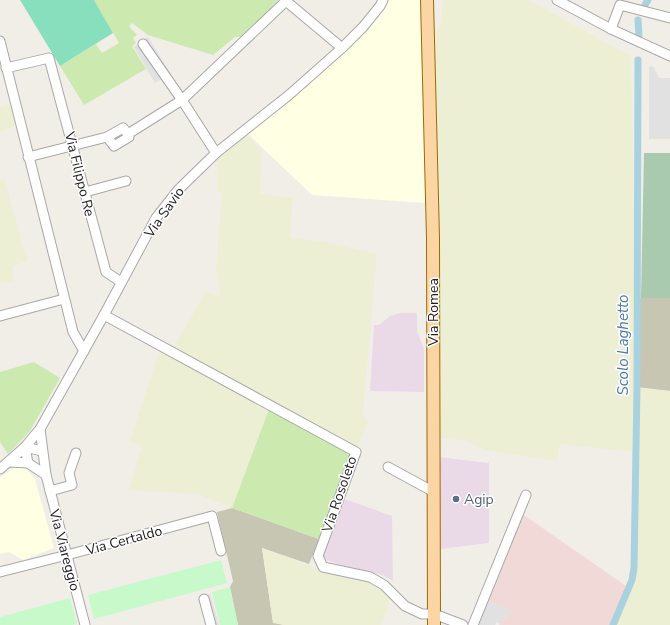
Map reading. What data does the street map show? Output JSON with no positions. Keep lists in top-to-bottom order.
{
  "streets": {
    "main road": ["Via Romea"],
    "street": [
      "Via Filippo Re",
      "Via Savio",
      "Via Rosoleto",
      "Via Certaldo",
      "Via Viareggio"
    ]
  },
  "crossings": [
    ["Via Filippo Re", "Via Savio"],
    ["Via Savio", "Via Rosoleto"],
    ["Via Savio", "Via Viareggio"],
    ["Via Romea", "Via Rosoleto"],
    ["Via Certaldo", "Via Viareggio"]
  ],
  "water": ["Scolo Laghetto"],
  "places": ["Agip"]
}
